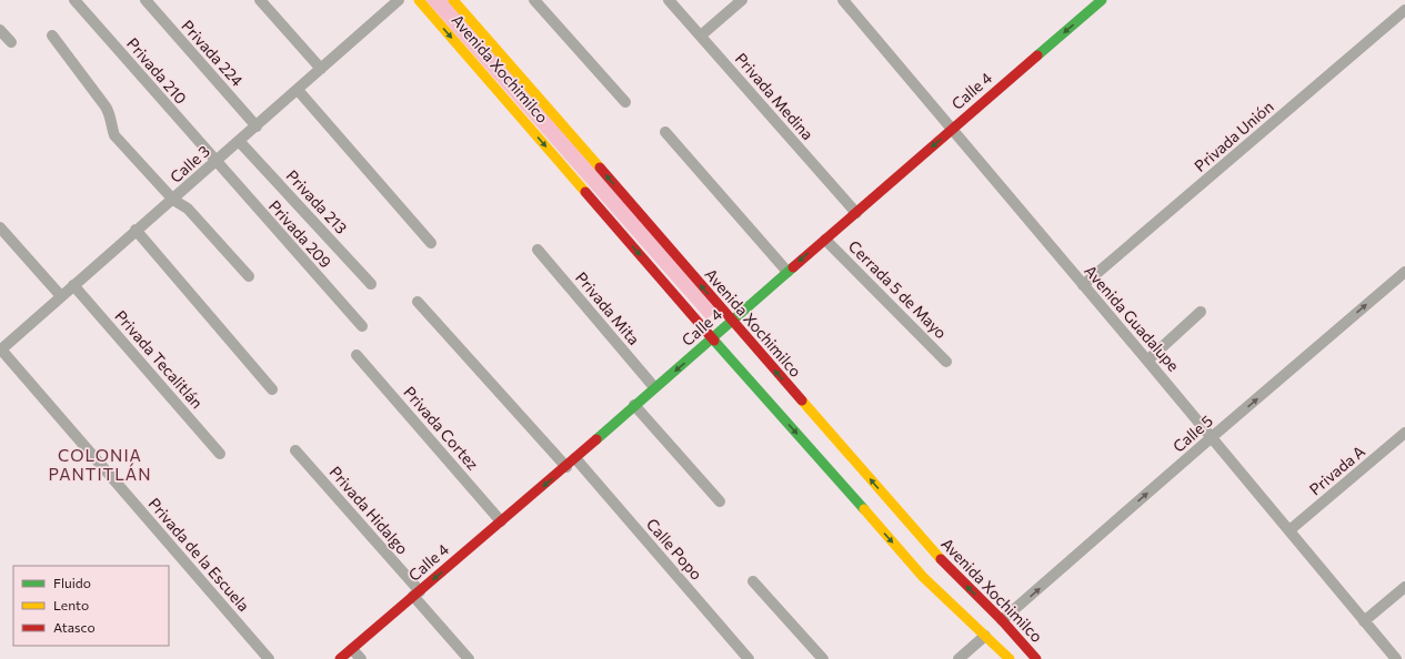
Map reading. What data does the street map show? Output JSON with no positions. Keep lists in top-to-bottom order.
{
  "streets": {
    "main road": ["Avenida Xochimilco", "Calle 4"],
    "street": [
      "Privada 224",
      "Privada 210",
      "Privada Medina",
      "Privada Unión",
      "Calle 3",
      "Privada 213",
      "Privada 209",
      "Cerrada 5 de Mayo",
      "Privada Mita",
      "Avenida Guadalupe",
      "Privada Tecalitlán",
      "Privada Cortez",
      "Calle 5",
      "Privada A",
      "Privada Hidalgo",
      "Calle Popo",
      "Privada de la Escuela"
    ]
  },
  "crossings": [
    ["Privada 224", "Calle 3"],
    ["Avenida Xochimilco", "Calle 4"],
    ["Avenida Xochimilco", "Calle 5"],
    ["Privada 210", "Calle 3"],
    ["Privada 210", "Privada 209"],
    ["Calle 4", "Privada Medina"],
    ["Calle 4", "Cerrada 5 de Mayo"],
    ["Calle 4", "Privada Mita"],
    ["Calle 4", "Avenida Guadalupe"],
    ["Calle 4", "Privada Cortez"],
    ["Calle 4", "Privada Hidalgo"],
    ["Calle 4", "Calle Popo"],
    ["Privada Unión", "Avenida Guadalupe"],
    ["Calle 3", "Privada 213"],
    ["Calle 3", "Privada 209"],
    ["Calle 3", "Privada Tecalitlán"],
    ["Calle 3", "Privada de la Escuela"],
    ["Avenida Guadalupe", "Calle 5"],
    ["Avenida Guadalupe", "Privada A"]
  ],
  "one_way": ["Calle 4", "Calle 5"],
  "districts": ["COLONIA PANTITLÁN"],
  "legend": ["Fluido", "Lento", "Atasco"]
}
